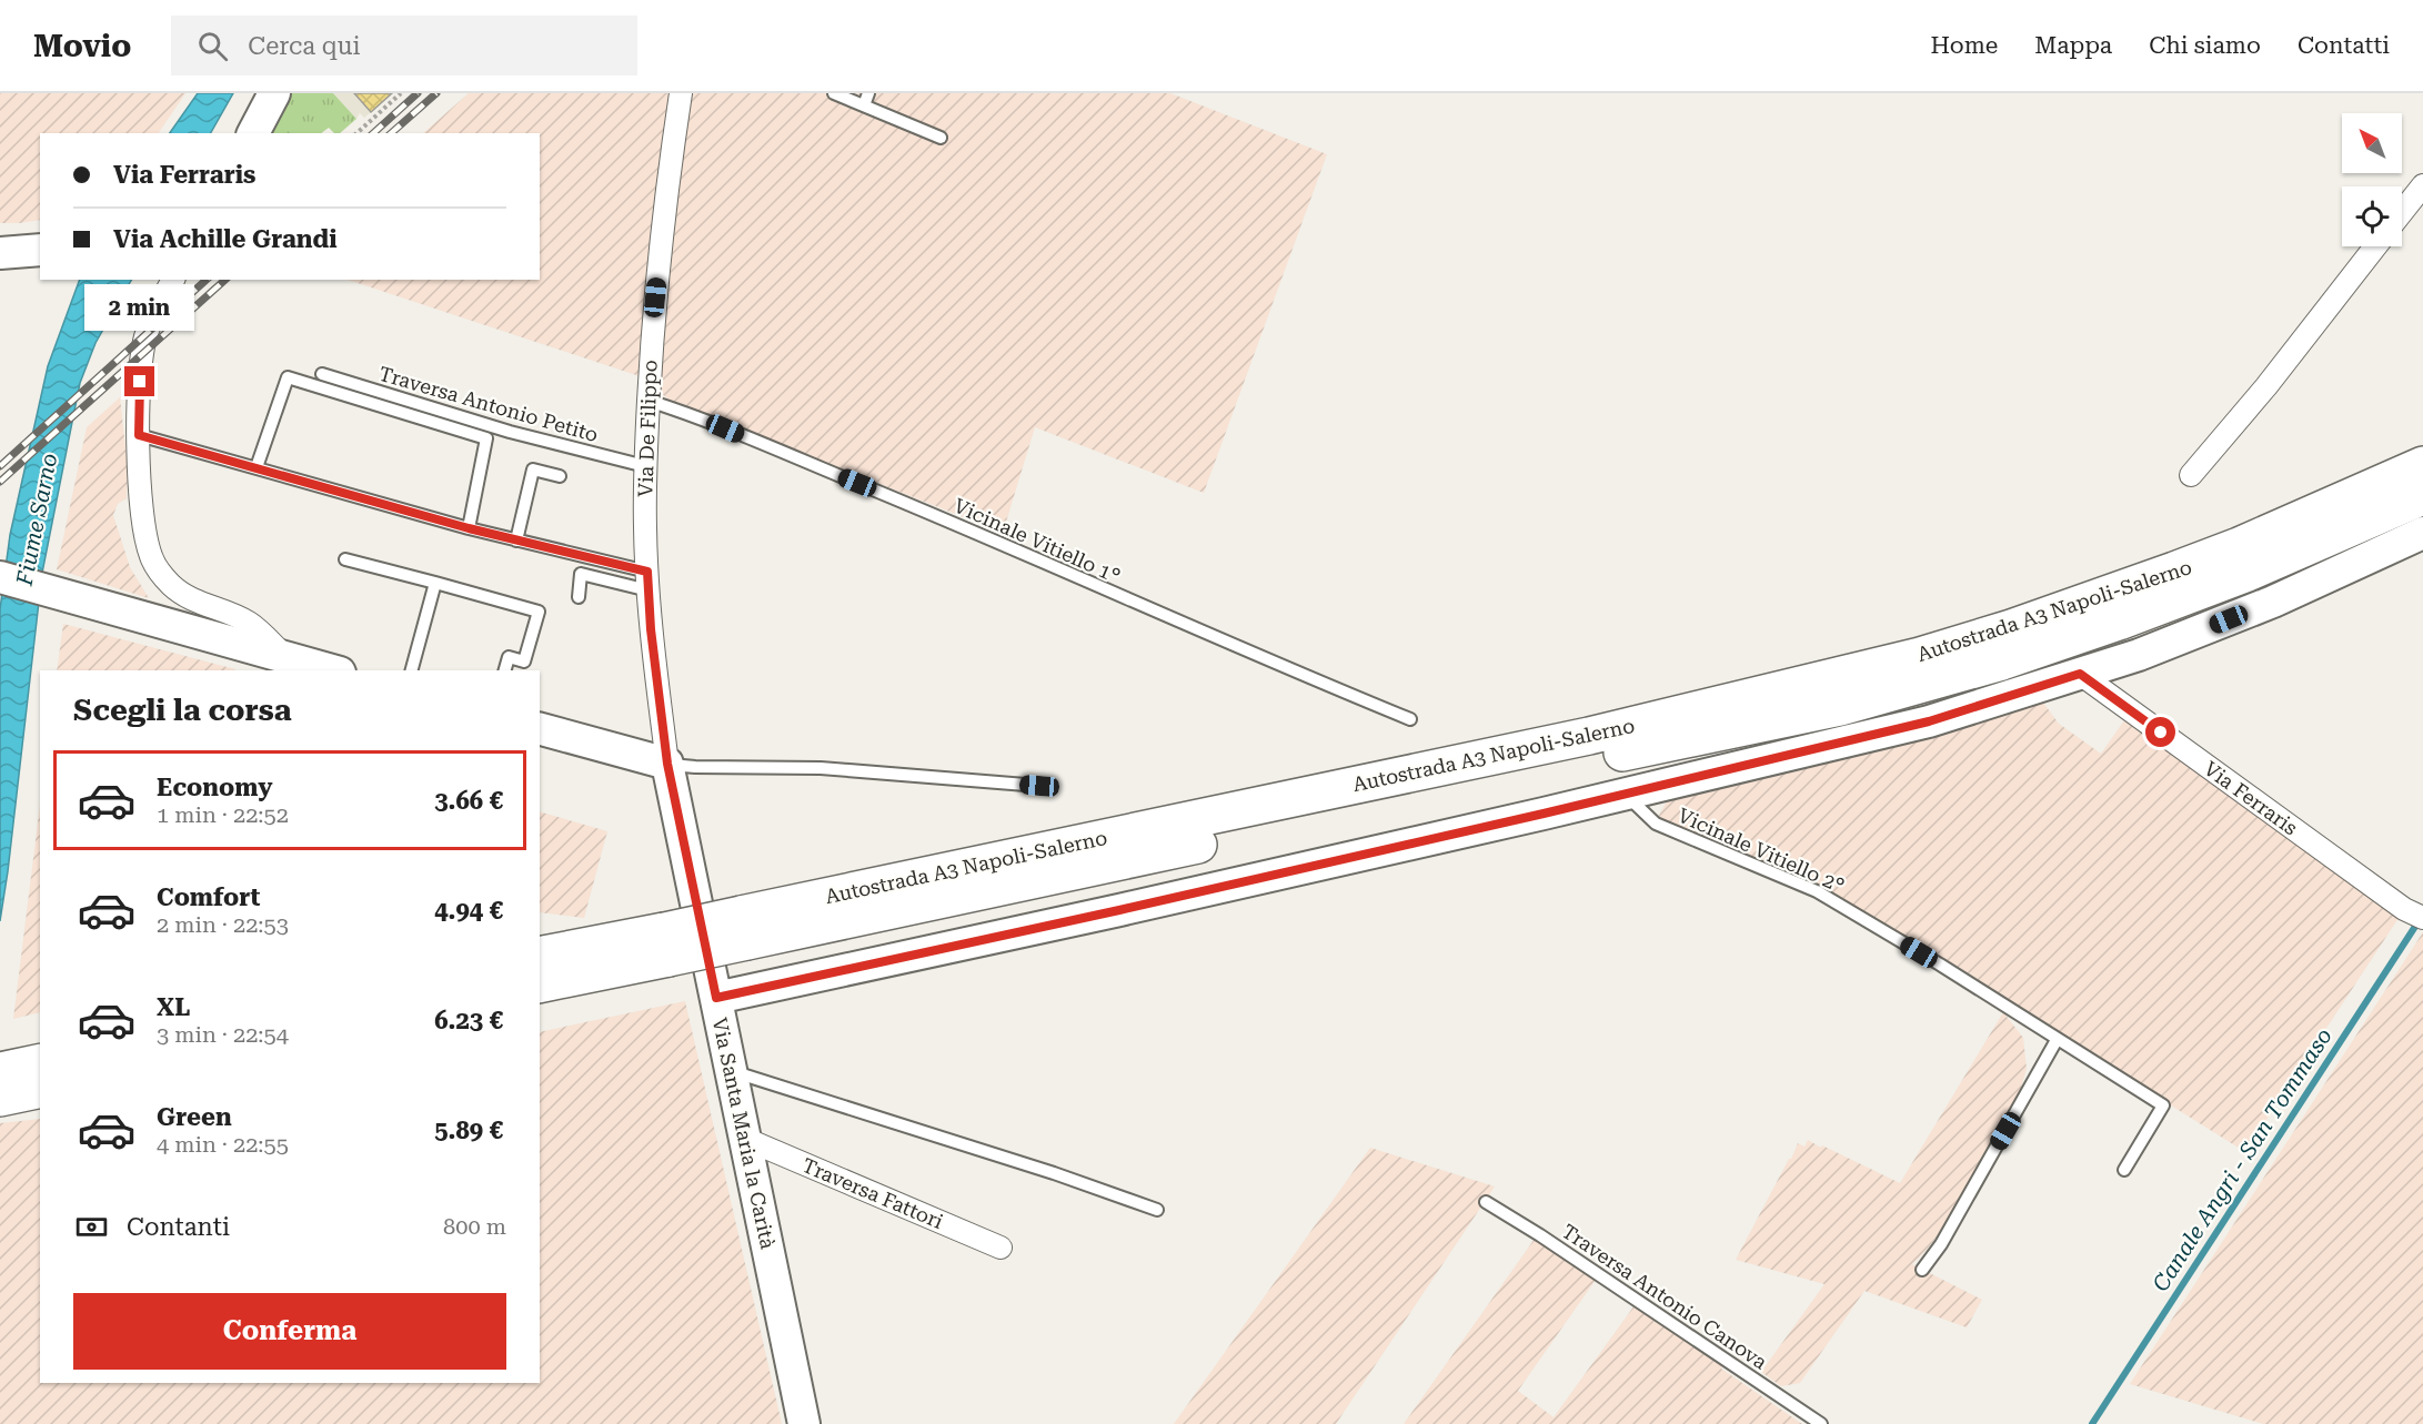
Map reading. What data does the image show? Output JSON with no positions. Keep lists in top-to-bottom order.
{
  "streets": {
    "highway": ["Autostrada A3 Napoli-Salerno"],
    "street": [
      "Via De Filippo",
      "Via Ferraris",
      "Via Santa Maria la Carità",
      "Traversa Fattori"
    ],
    "lane": [
      "Traversa Antonio Petito",
      "Vicinale Vitiello 1°",
      "Vicinale Vitiello 2°",
      "Traversa Antonio Canova"
    ]
  },
  "crossings": [
    ["Traversa Antonio Petito", "Via De Filippo"],
    ["Via De Filippo", "Vicinale Vitiello 1°"],
    ["Via De Filippo", "Via Santa Maria la Carità"],
    ["Via Santa Maria la Carità", "Traversa Fattori"]
  ],
  "water": ["Fiume Sarno", "Canale Angri - San Tommaso"],
  "north": "top left",
  "page": {
    "header": "Movio",
    "search": "Cerca qui",
    "nav": [
      "Home",
      "Mappa",
      "Chi siamo",
      "Contatti"
    ],
    "banner": ["Via Ferraris", "Via Achille Grandi"],
    "bubble": "2 min",
    "heading": "Scegli la corsa",
    "list": [
      {
        "name": "Economy",
        "note": "1 min · 22:52",
        "value": "3.66 €"
      },
      {
        "name": "Comfort",
        "note": "2 min · 22:53",
        "value": "4.94 €"
      },
      {
        "name": "XL",
        "note": "3 min · 22:54",
        "value": "6.23 €"
      },
      {
        "name": "Green",
        "note": "4 min · 22:55",
        "value": "5.89 €"
      }
    ],
    "pay": ["Contanti", "800 m"],
    "buttons": "Conferma"
  }
}
